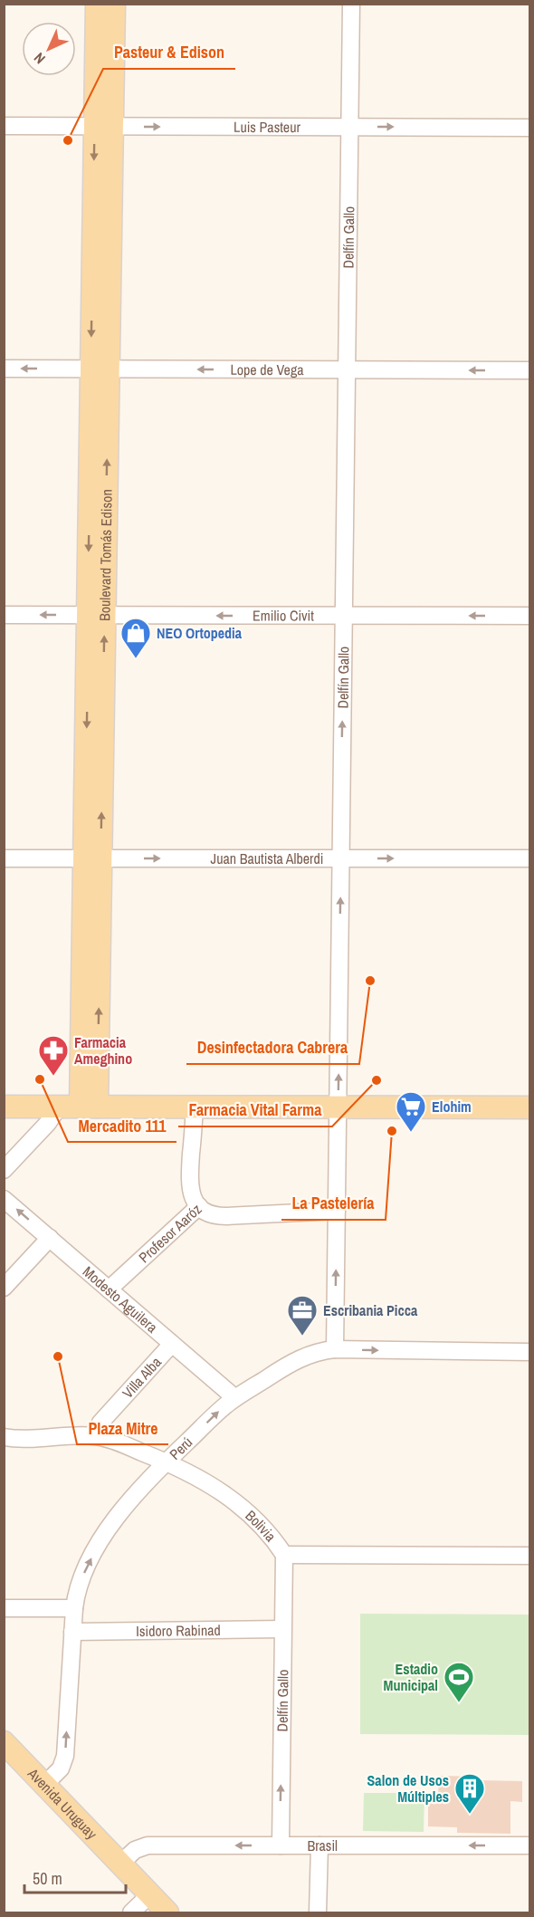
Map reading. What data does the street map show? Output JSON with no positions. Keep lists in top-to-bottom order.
{
  "streets": {
    "main road": ["Boulevard Tomás Edison", "Avenida Uruguay"],
    "street": [
      "Luis Pasteur",
      "Delfín Gallo",
      "Lope de Vega",
      "Emilio Civit",
      "Juan Bautista Alberdi",
      "Profesor Aaróz",
      "Modesto Aguilera",
      "Villa Alba",
      "Perú",
      "Bolivia",
      "Isidoro Rabinad",
      "Brasil"
    ]
  },
  "crossings": [
    ["Luis Pasteur", "Delfín Gallo"],
    ["Luis Pasteur", "Boulevard Tomás Edison"],
    ["Delfín Gallo", "Lope de Vega"],
    ["Delfín Gallo", "Emilio Civit"],
    ["Delfín Gallo", "Juan Bautista Alberdi"],
    ["Delfín Gallo", "Profesor Aaróz"],
    ["Delfín Gallo", "Perú"],
    ["Delfín Gallo", "Bolivia"],
    ["Delfín Gallo", "Isidoro Rabinad"],
    ["Delfín Gallo", "Brasil"],
    ["Lope de Vega", "Boulevard Tomás Edison"],
    ["Boulevard Tomás Edison", "Emilio Civit"],
    ["Boulevard Tomás Edison", "Juan Bautista Alberdi"],
    ["Profesor Aaróz", "Modesto Aguilera"],
    ["Modesto Aguilera", "Villa Alba"],
    ["Modesto Aguilera", "Perú"],
    ["Villa Alba", "Bolivia"],
    ["Perú", "Bolivia"],
    ["Perú", "Isidoro Rabinad"],
    ["Perú", "Avenida Uruguay"],
    ["Avenida Uruguay", "Brasil"]
  ],
  "one_way": [
    "Luis Pasteur",
    "Delfín Gallo",
    "Lope de Vega",
    "Emilio Civit",
    "Juan Bautista Alberdi",
    "Perú",
    "Brasil"
  ],
  "places": {
    "other": [
      "Pasteur & Edison",
      "Desinfectadora Cabrera",
      "Mercadito 111",
      "Farmacia Vital Farma",
      "La Pastelería",
      "Plaza Mitre"
    ],
    "shop": ["NEO Ortopedia"],
    "pharmacy": ["Farmacia Ameghino"],
    "supermarket": ["Elohim"],
    "office": ["Escribania Picca"],
    "sports": ["Estadio Municipal"],
    "building": ["Salon de Usos Múltiples"]
  },
  "scale_bar": "50 m",
  "north": "bottom left"
}
